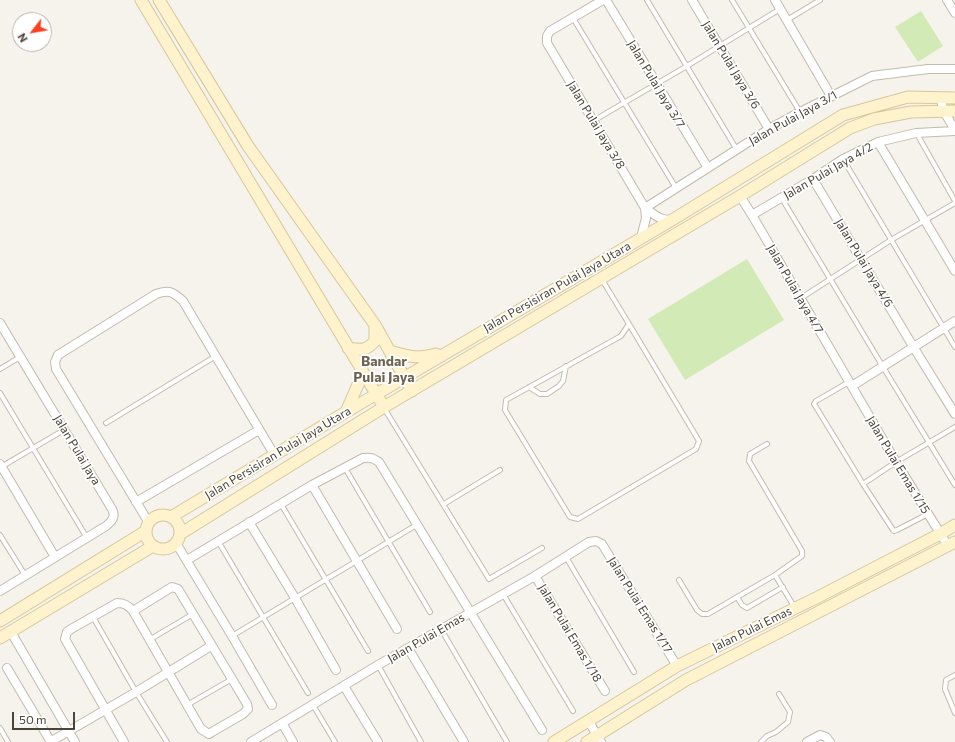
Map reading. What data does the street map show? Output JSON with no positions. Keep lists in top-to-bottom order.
{
  "streets": {
    "main road": ["Jalan Persisiran Pulai Jaya Utara", "Jalan Pulai Emas"],
    "street": [
      "Jalan Pulai Jaya 3/6",
      "Jalan Pulai Jaya 3/7",
      "Jalan Pulai Jaya 3/1",
      "Jalan Pulai Jaya 3/8",
      "Jalan Pulai Jaya 4/2",
      "Jalan Pulai Jaya 4/6",
      "Jalan Pulai Jaya 4/7",
      "Jalan Pulai Jaya",
      "Jalan Pulai Emas 1/15",
      "Jalan Pulai Emas 1/17",
      "Jalan Pulai Emas 1/18"
    ]
  },
  "crossings": [
    ["Jalan Pulai Jaya 3/6", "Jalan Pulai Jaya 3/1"],
    ["Jalan Pulai Jaya 3/7", "Jalan Pulai Jaya 3/1"],
    ["Jalan Pulai Jaya 3/1", "Jalan Pulai Jaya 3/8"],
    ["Jalan Pulai Jaya 4/2", "Jalan Pulai Jaya 4/6"],
    ["Jalan Pulai Jaya 4/2", "Jalan Pulai Jaya 4/7"],
    ["Jalan Persisiran Pulai Jaya Utara", "Jalan Pulai Jaya 4/7"],
    ["Jalan Pulai Jaya 4/7", "Jalan Pulai Emas 1/15"],
    ["Jalan Pulai Emas 1/15", "Jalan Pulai Emas"],
    ["Jalan Pulai Emas 1/17", "Jalan Pulai Emas"],
    ["Jalan Pulai Emas", "Jalan Pulai Emas 1/18"]
  ],
  "districts": ["Bandar Pulai Jaya"],
  "scale_bar": "50 m",
  "north": "bottom left"
}
